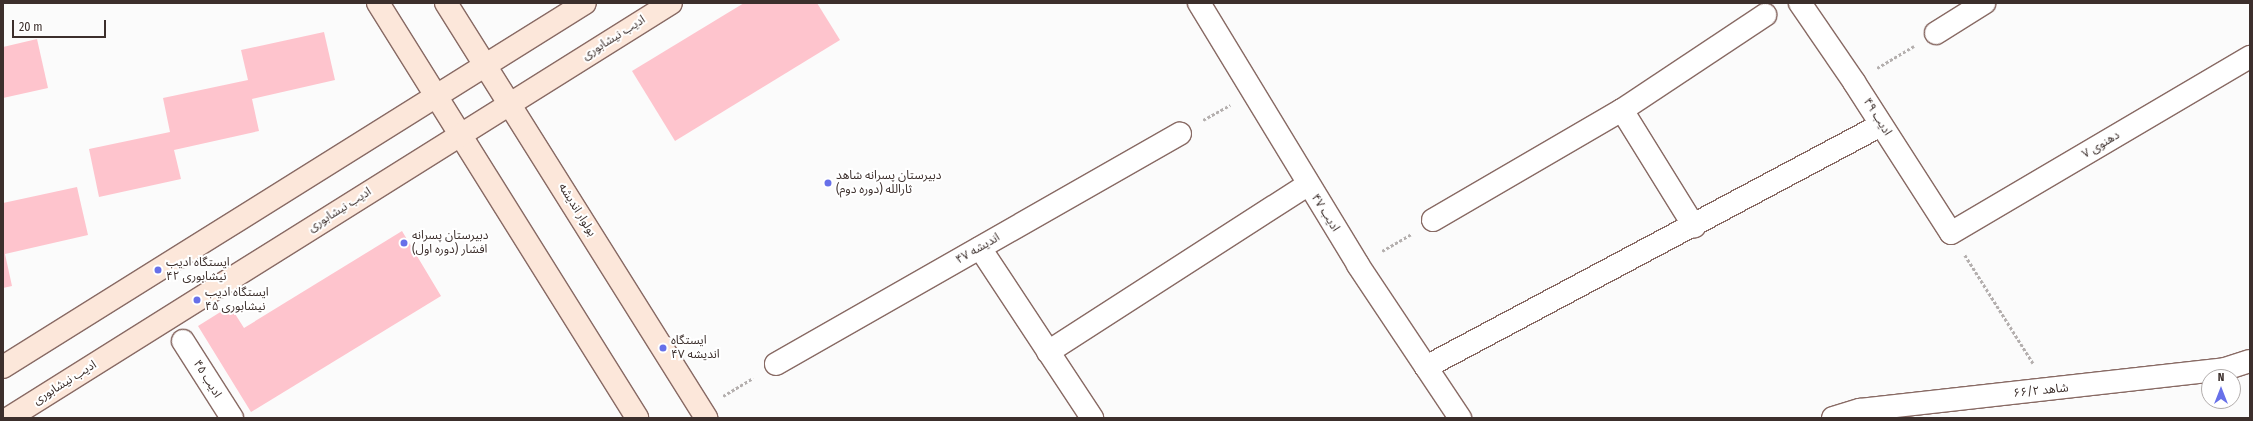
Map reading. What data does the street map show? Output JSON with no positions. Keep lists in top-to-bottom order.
{
  "streets": {
    "street": [
      "ادیب نیشابوری",
      "ادیب ۴۹",
      "دهنوی ۷",
      "بولوار اندیشه",
      "ادیب ۴۷",
      "اندیشه ۴۷",
      "ادیب ۴۵",
      "شاهد ۶۶/۲"
    ]
  },
  "crossings": [
    ["ادیب نیشابوری", "بولوار اندیشه"],
    ["ادیب ۴۹", "دهنوی ۷"]
  ],
  "places": [
    "دبیرستان پسرانه شاهد ثارالله (دوره دوم)",
    "دبیرستان پسرانه افشار (دوره اول)",
    "ایستگاه ادیب نیشابوری ۴۲",
    "ایستگاه ادیب نیشابوری ۴۵",
    "ایستگاه اندیشه ۴۷"
  ],
  "scale_bar": "20 m",
  "north": "top"
}
